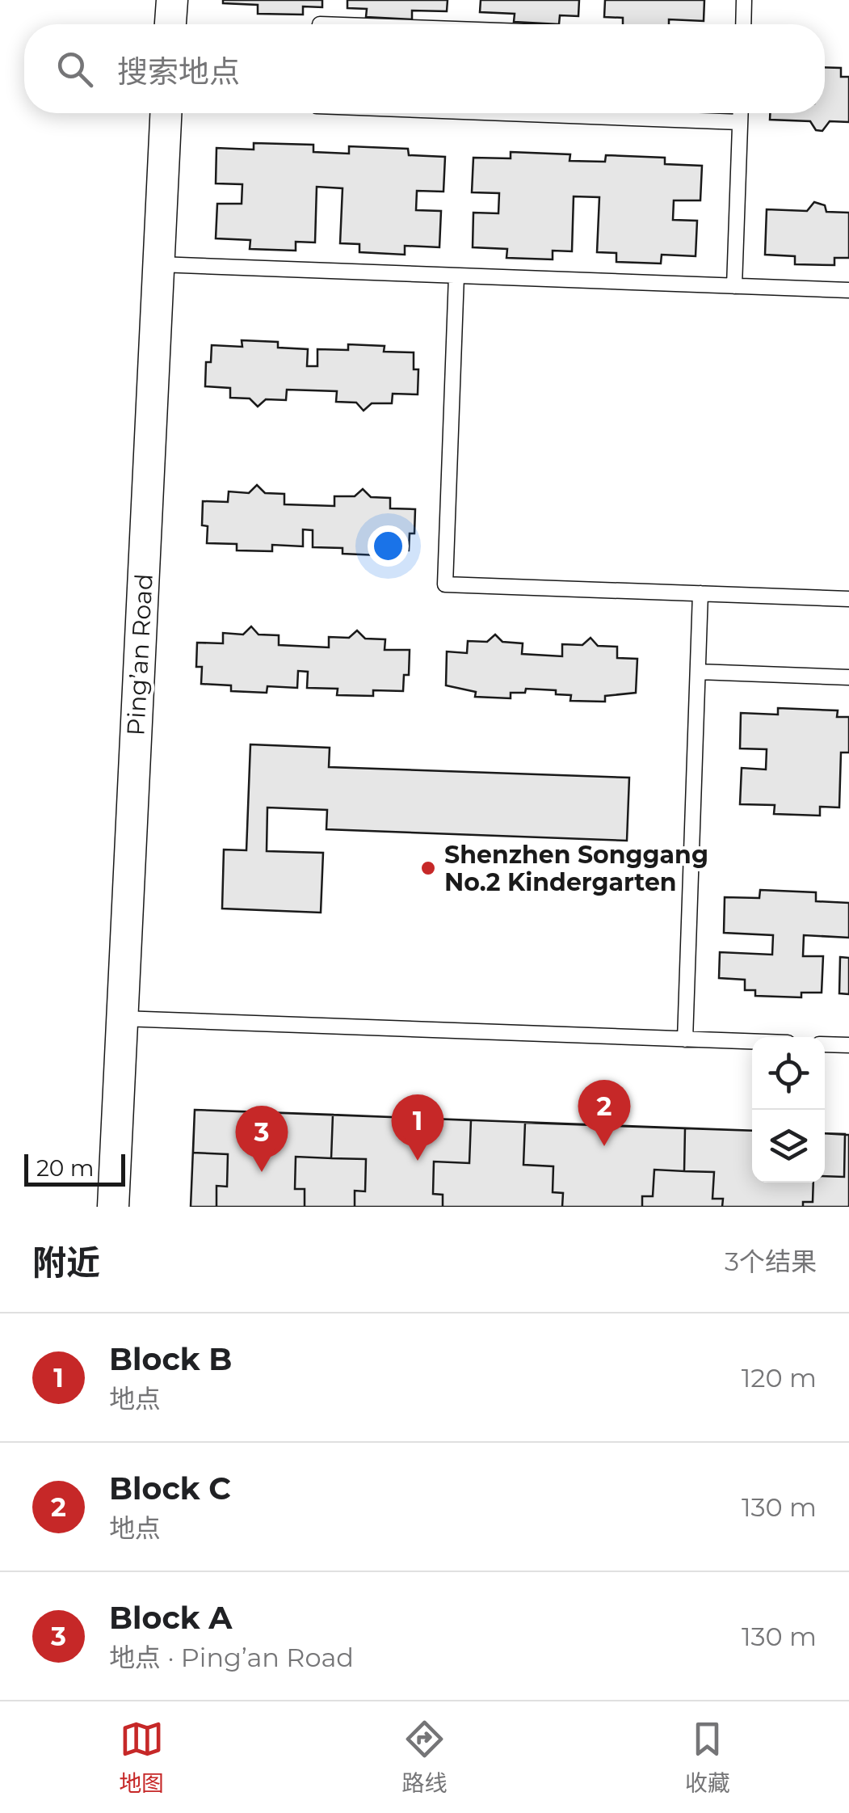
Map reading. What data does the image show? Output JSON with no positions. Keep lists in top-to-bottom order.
{
  "streets": {
    "street": ["Ping’an Road"]
  },
  "places": ["Shenzhen Songgang No.2 Kindergarten"],
  "scale_bar": "20 m",
  "page": {
    "search": "搜索地点",
    "pins": ["2", "1", "3"],
    "scale": "20 m",
    "heading": ["附近", "3个结果"],
    "list": [
      {
        "mark": "1",
        "name": "Block B",
        "note": "地点",
        "value": "120 m"
      },
      {
        "mark": "2",
        "name": "Block C",
        "note": "地点",
        "value": "130 m"
      },
      {
        "mark": "3",
        "name": "Block A",
        "note": "地点 · Ping’an Road",
        "value": "130 m"
      }
    ],
    "nav": ["地图", "路线", "收藏"]
  }
}
